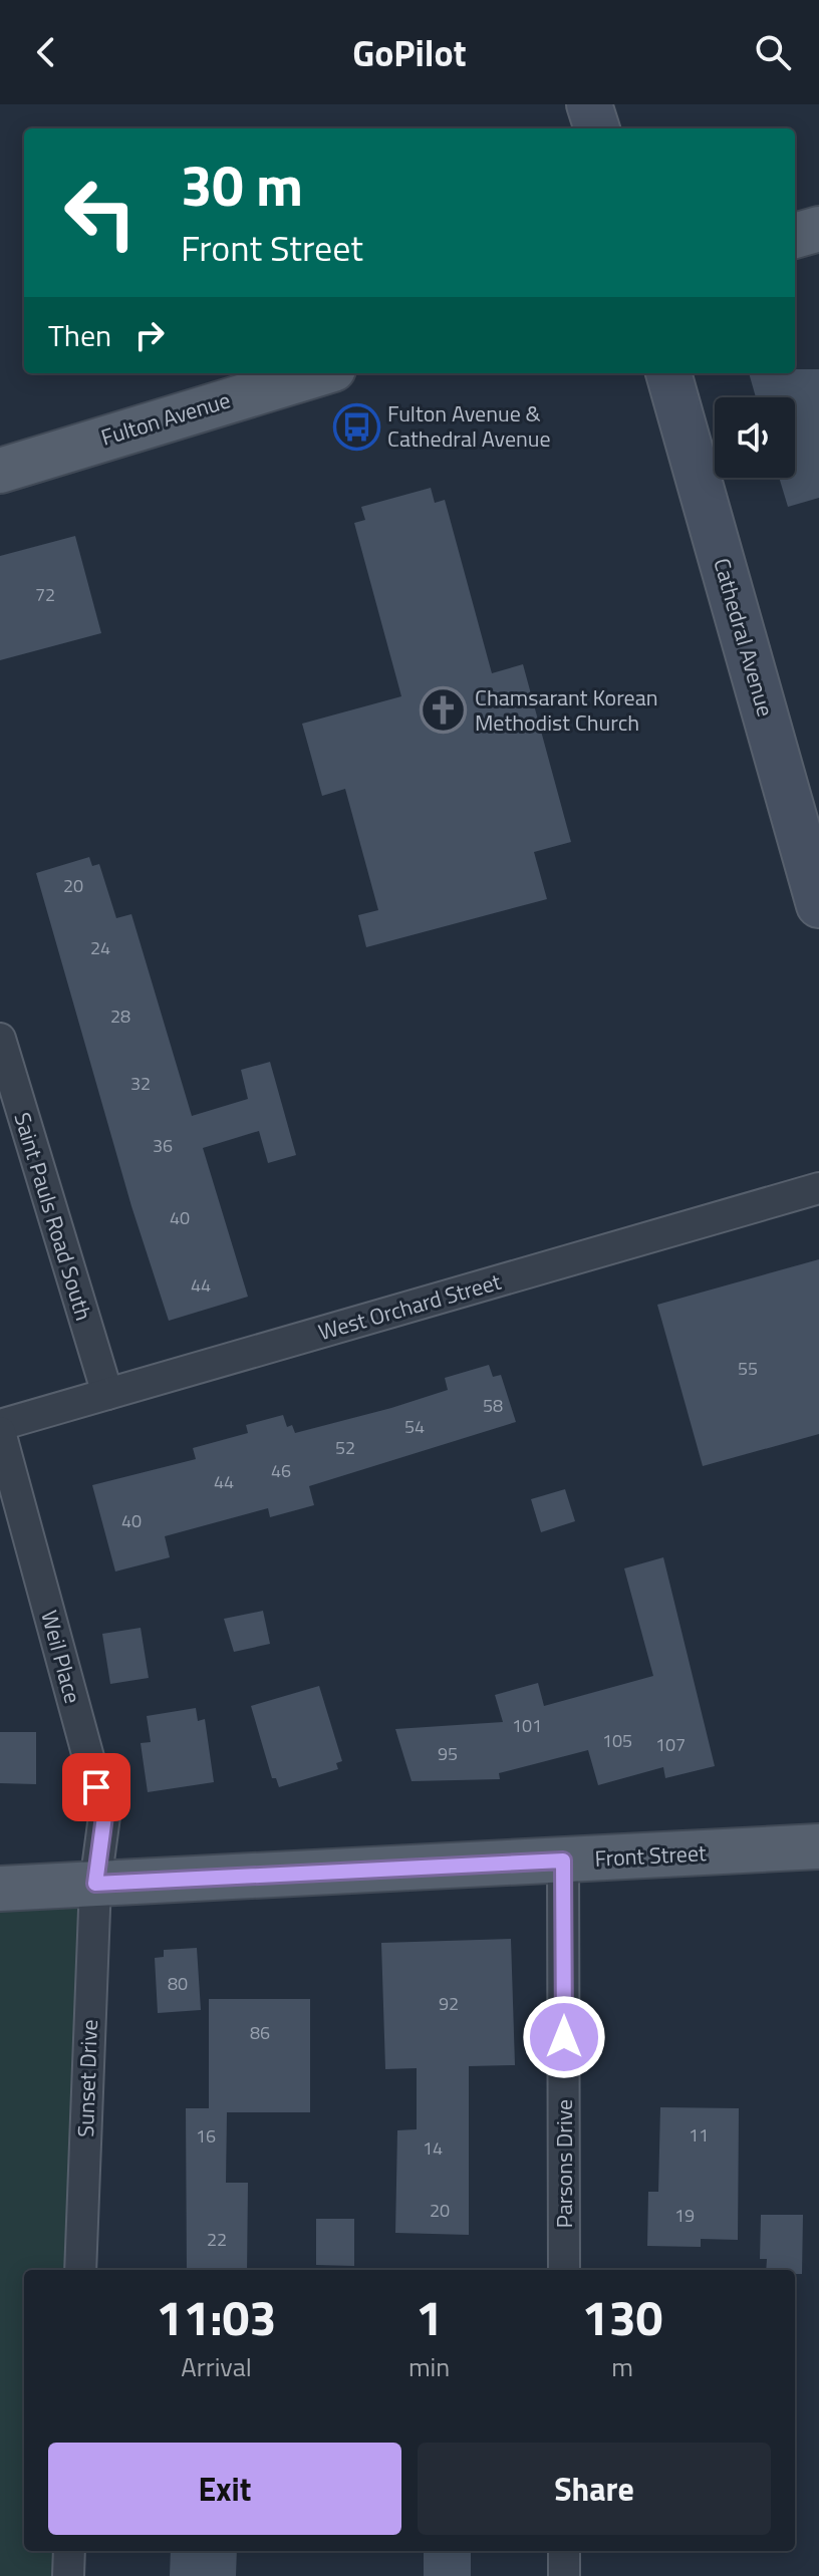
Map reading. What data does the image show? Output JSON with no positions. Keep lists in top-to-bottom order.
{
  "streets": {
    "main road": ["Fulton Avenue", "Front Street"],
    "street": [
      "Cathedral Avenue",
      "Saint Pauls Road South",
      "West Orchard Street",
      "Weil Place",
      "Sunset Drive",
      "Parsons Drive"
    ]
  },
  "crossings": [
    ["Saint Pauls Road South", "West Orchard Street"],
    ["Weil Place", "Front Street"],
    ["Weil Place", "Sunset Drive"],
    ["Front Street", "Sunset Drive"],
    ["Front Street", "Parsons Drive"]
  ],
  "places": {
    "bus stop": ["Fulton Avenue & Cathedral Avenue"],
    "church": ["Chamsarant Korean Methodist Church"]
  },
  "house_numbers": [
    "72",
    "20",
    "24",
    "28",
    "32",
    "36",
    "40",
    "44",
    "55",
    "58",
    "54",
    "52",
    "46",
    "44",
    "40",
    "101",
    "105",
    "107",
    "95",
    "80",
    "92",
    "86",
    "11",
    "16",
    "14",
    "20",
    "19",
    "22"
  ],
  "page": {
    "header": "GoPilot",
    "turn": ["30 m", "Front Street"],
    "then": "Then",
    "eta": [
      "11:03",
      "Arrival",
      "1",
      "min",
      "130",
      "m"
    ],
    "buttons": ["Exit", "Share"]
  }
}
